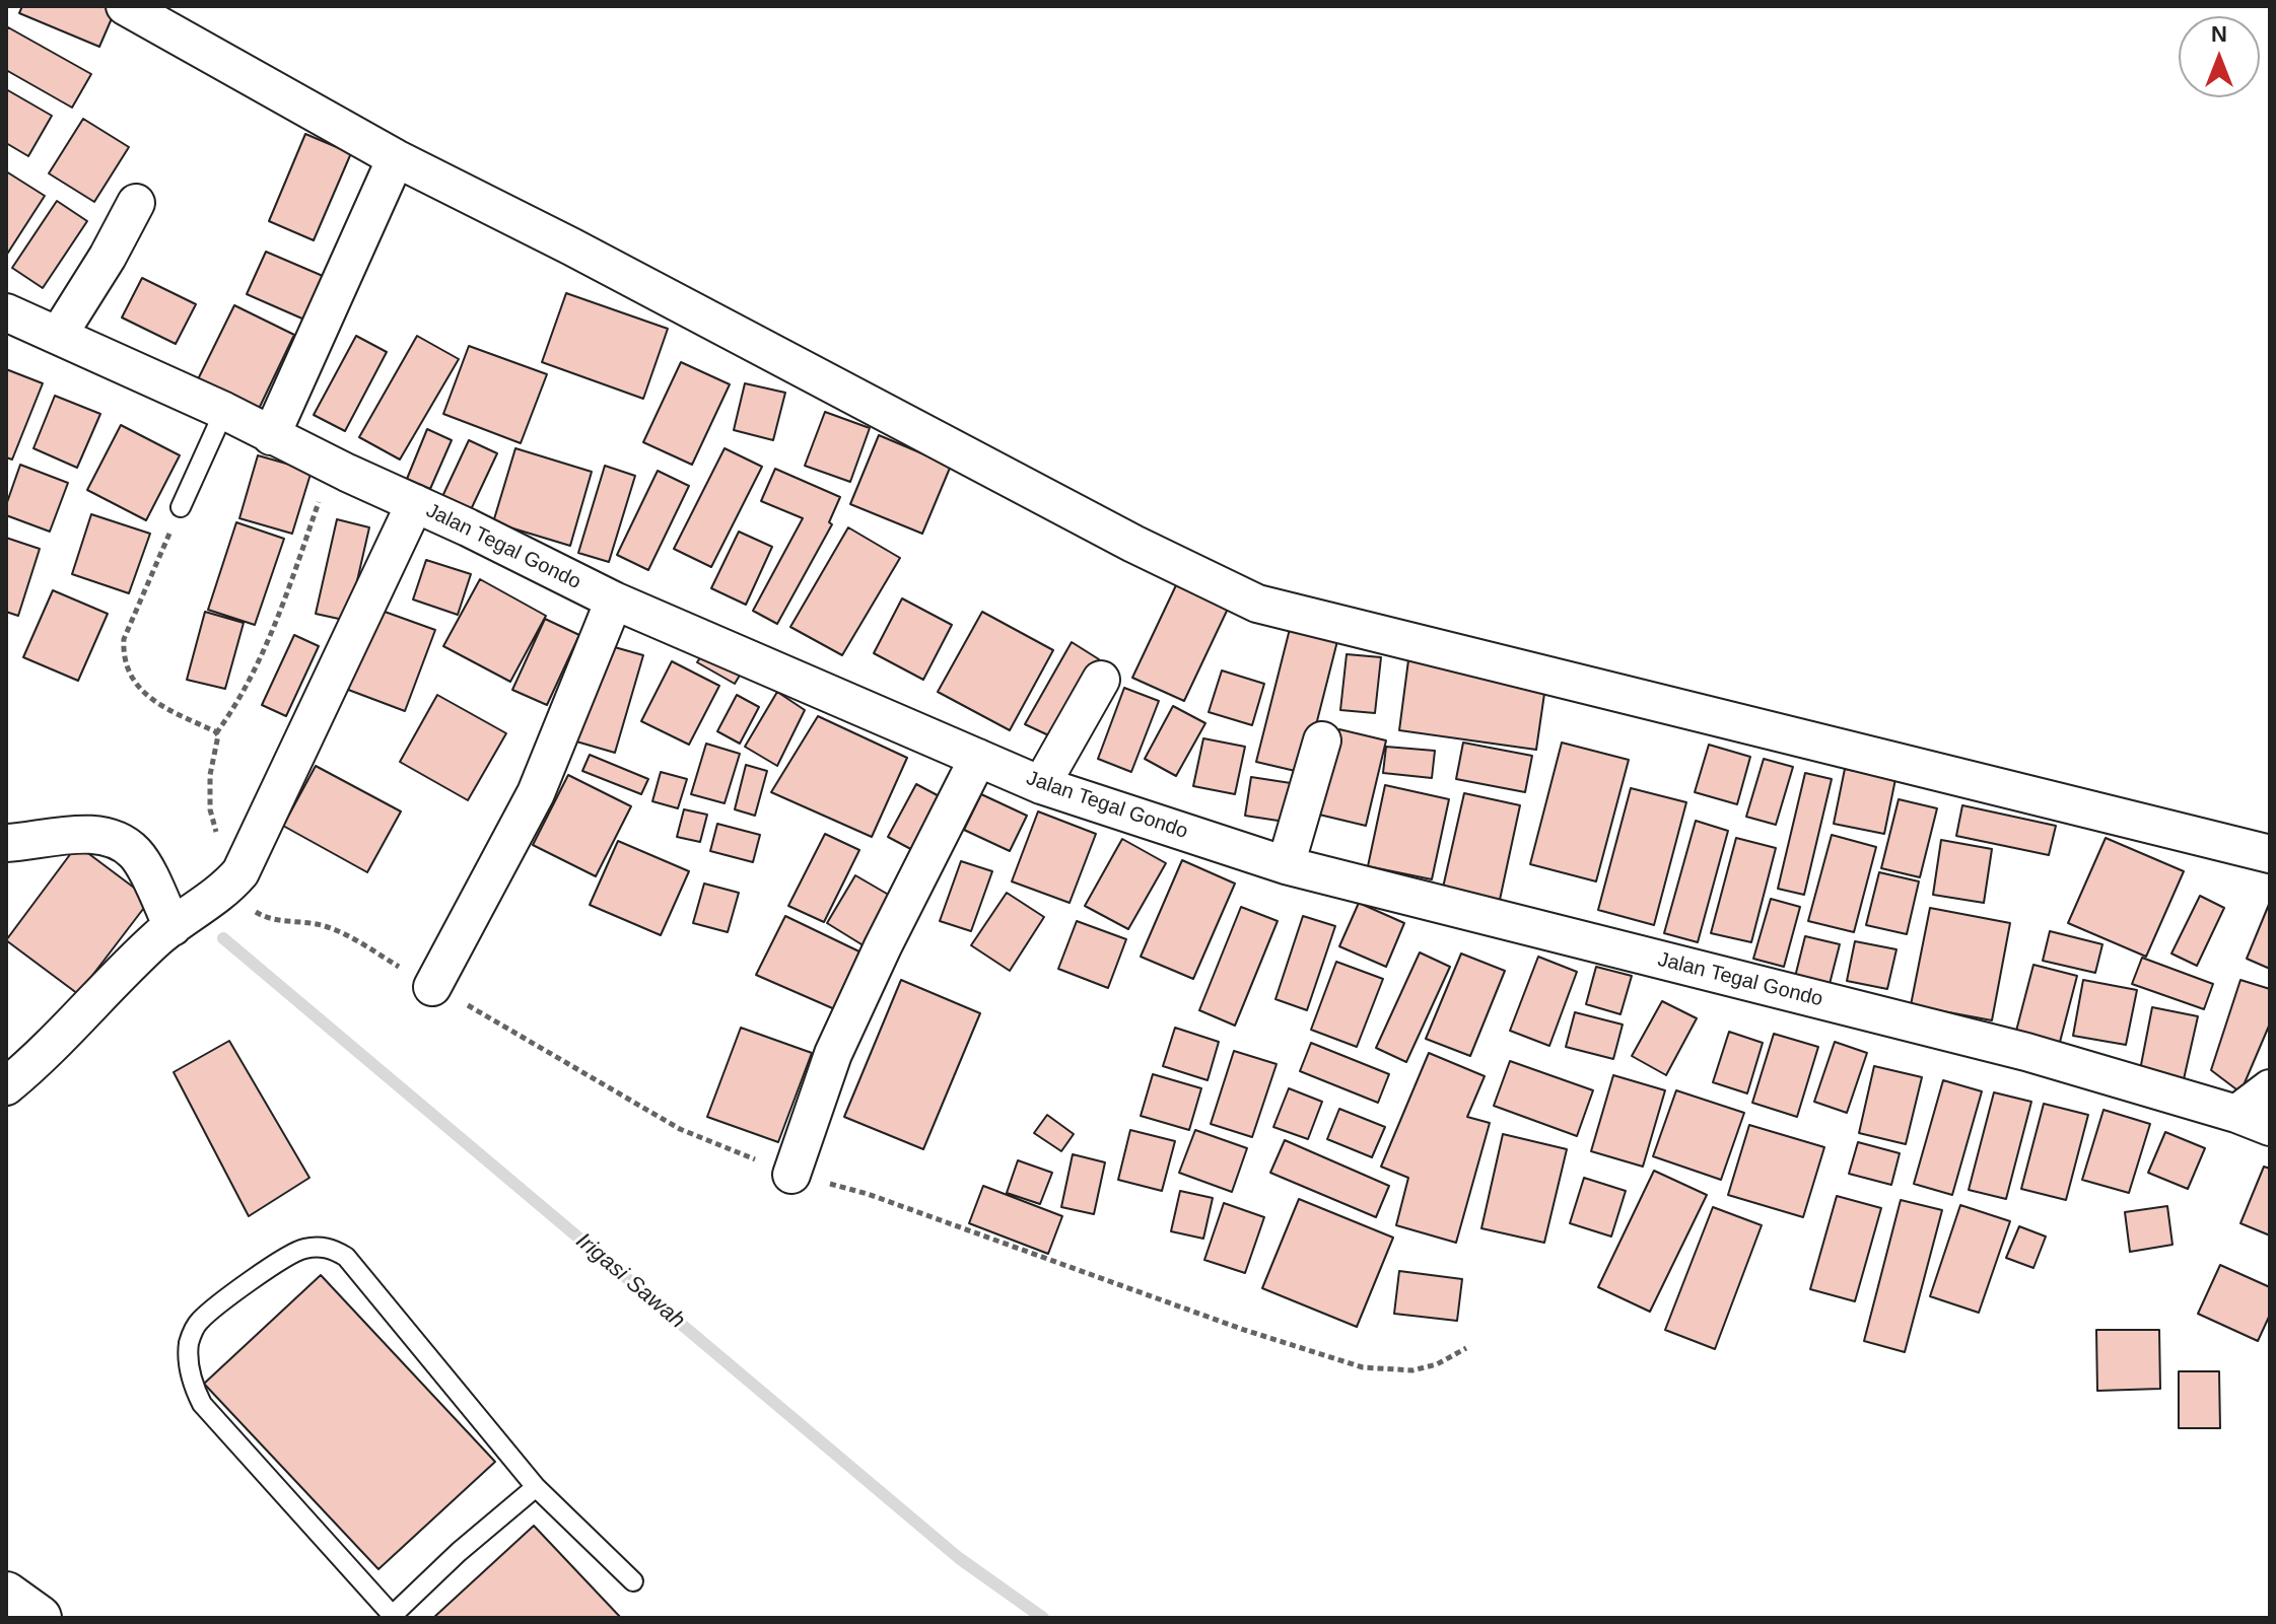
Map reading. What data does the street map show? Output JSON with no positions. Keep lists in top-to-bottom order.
{
  "streets": {
    "street": ["Jalan Tegal Gondo"]
  },
  "water": ["Irigasi Sawah"],
  "north": "top"
}
